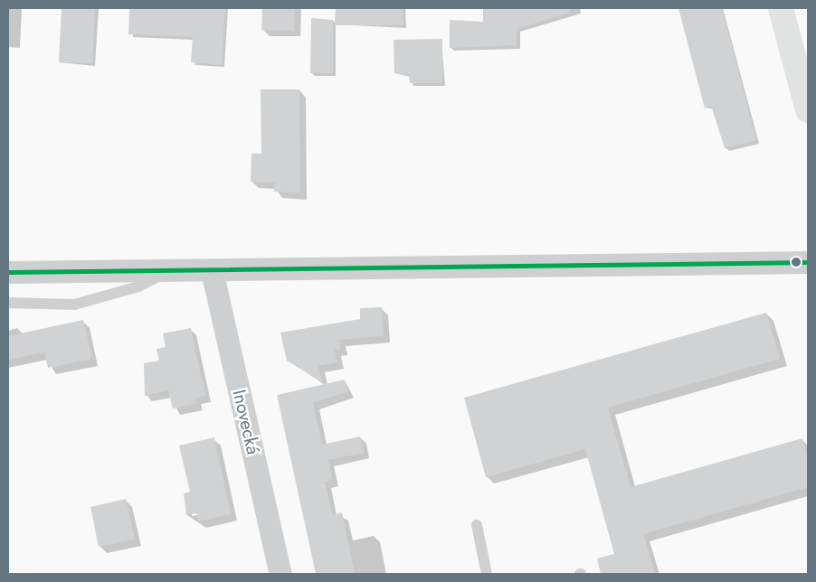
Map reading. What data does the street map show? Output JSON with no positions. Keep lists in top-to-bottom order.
{
  "streets": {
    "street": ["Inovecká"]
  }
}
